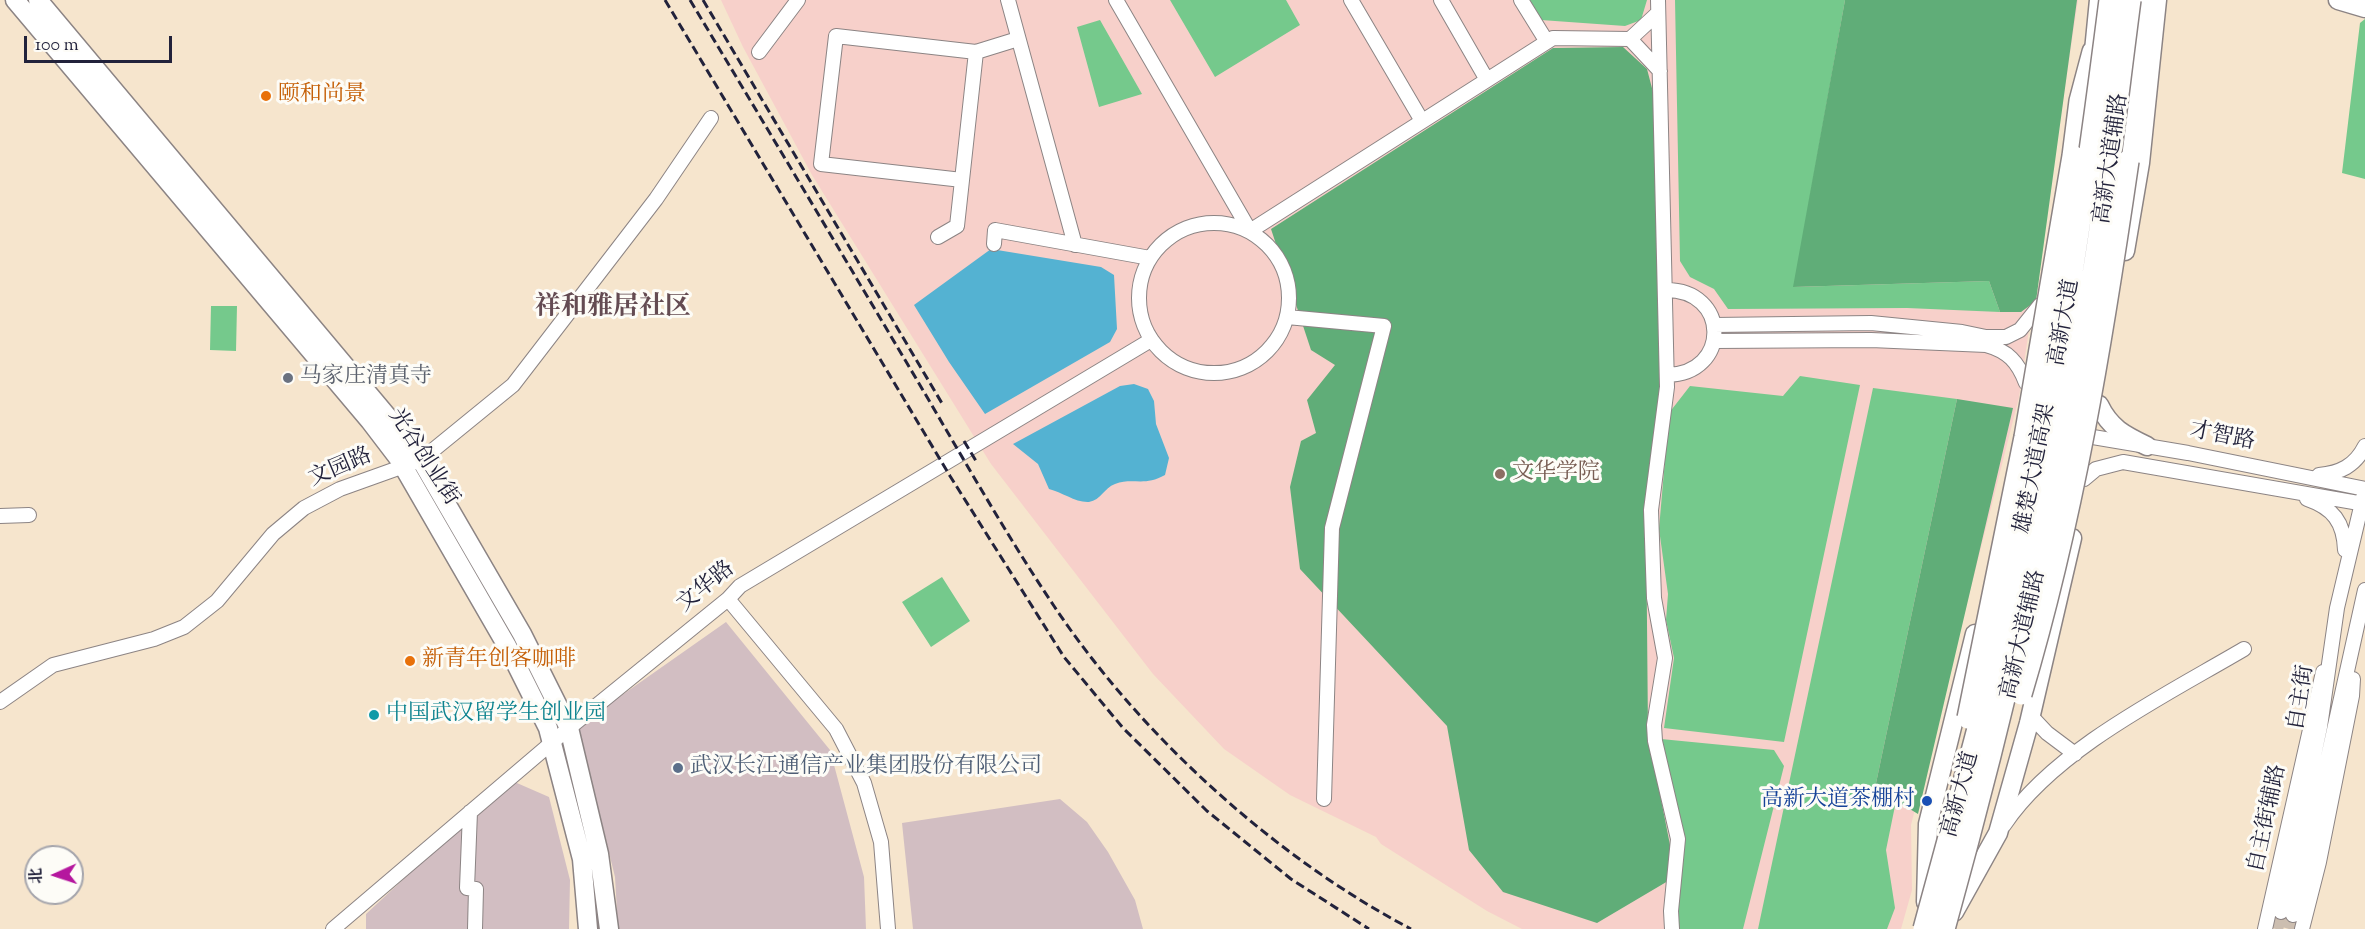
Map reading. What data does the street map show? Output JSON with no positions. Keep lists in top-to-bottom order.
{
  "streets": {
    "highway": ["雄楚大道高架"],
    "main road": ["高新大道辅路", "高新大道", "光谷创业街"],
    "street": [
      "才智路",
      "文园路",
      "文华路",
      "自主街",
      "自主街辅路"
    ]
  },
  "crossings": [
    ["高新大道辅路", "高新大道"],
    ["高新大道辅路", "才智路"],
    ["高新大道辅路", "雄楚大道高架"],
    ["高新大道", "才智路"],
    ["高新大道", "雄楚大道高架"],
    ["才智路", "自主街"],
    ["光谷创业街", "文园路"],
    ["光谷创业街", "文华路"],
    ["自主街", "自主街辅路"]
  ],
  "districts": ["祥和雅居社区"],
  "places": [
    "颐和尚景",
    "马家庄清真寺",
    "文华学院",
    "新青年创客咖啡",
    "中国武汉留学生创业园",
    "武汉长江通信产业集团股份有限公司",
    "高新大道茶棚村"
  ],
  "scale_bar": "100 m",
  "north": "left"
}
